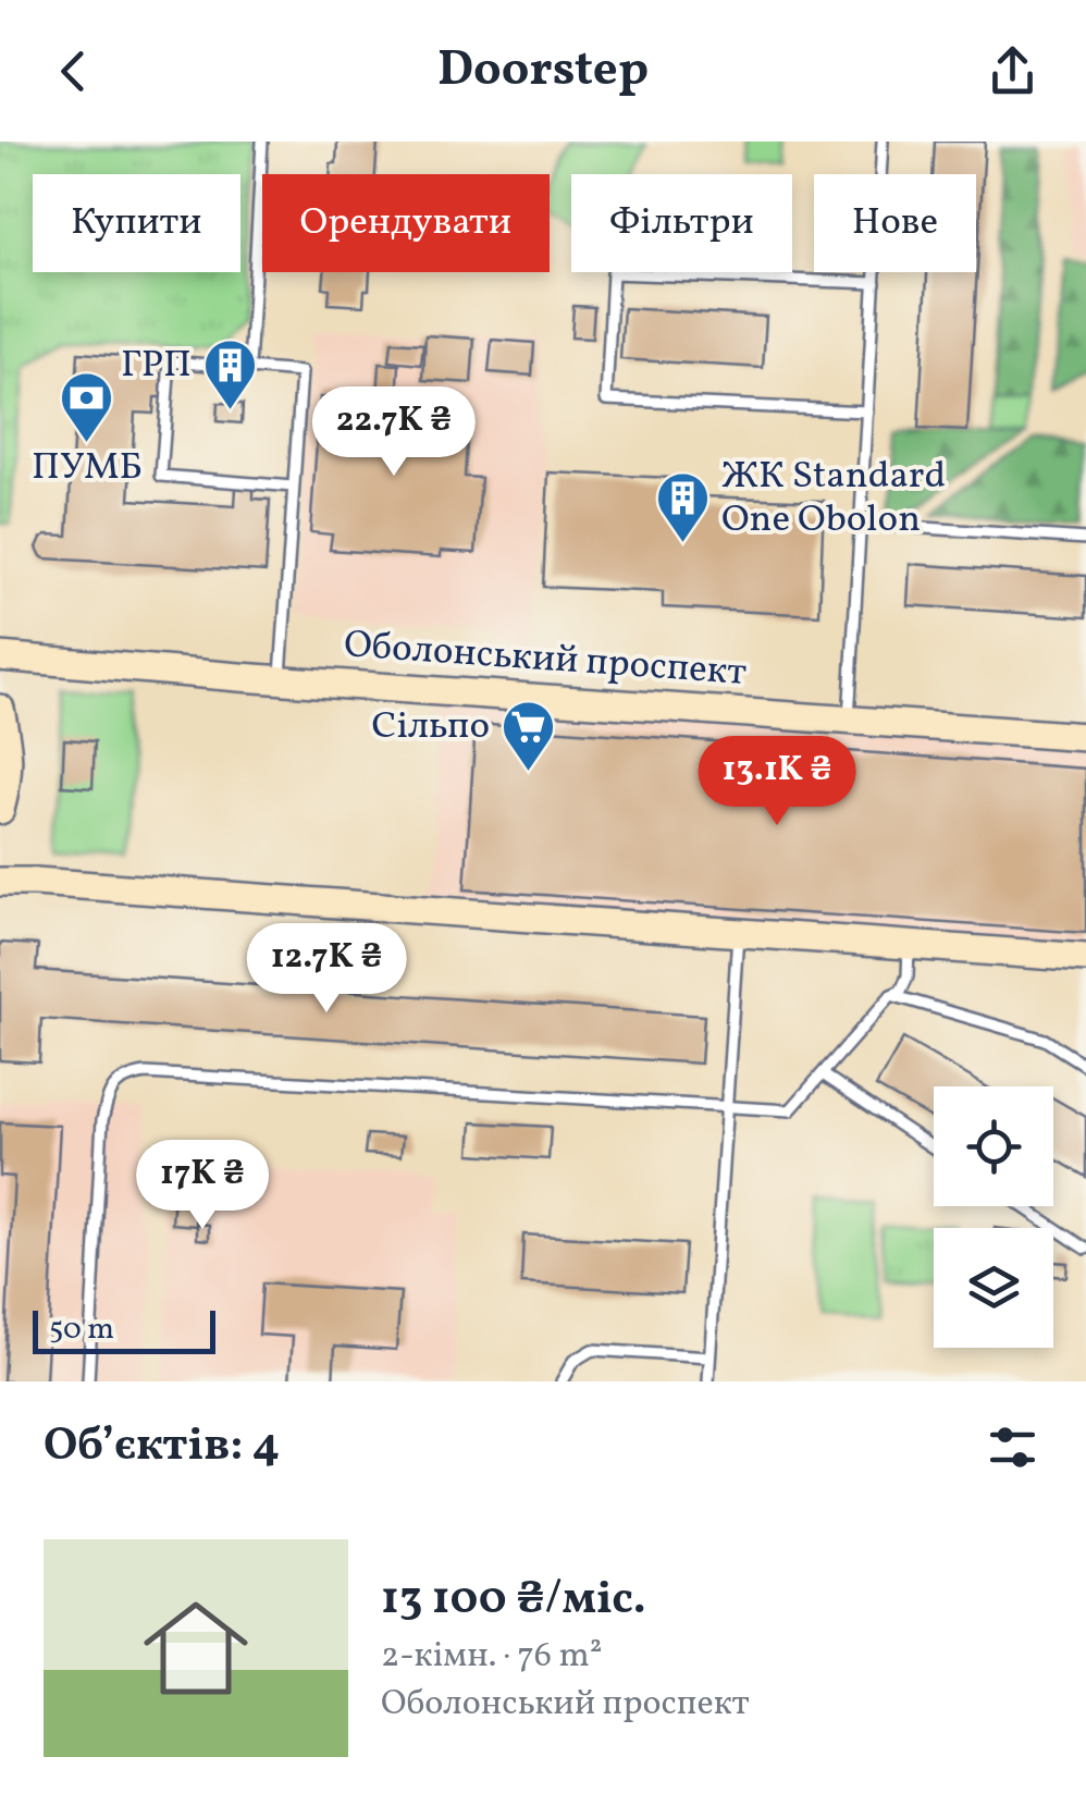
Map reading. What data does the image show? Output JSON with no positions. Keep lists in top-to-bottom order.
{
  "streets": {
    "main road": ["Оболонський проспект"]
  },
  "places": {
    "building": ["ГРП", "ЖК Standard One Obolon"],
    "bank": ["ПУМБ"],
    "supermarket": ["Сільпо"]
  },
  "scale_bar": "50 m",
  "page": {
    "header": "Doorstep",
    "chip": [
      "Купити",
      "Орендувати",
      "Фільтри",
      "Нове"
    ],
    "price": [
      "22.7K ₴",
      "13.1K ₴",
      "12.7K ₴",
      "17K ₴"
    ],
    "scale": "50 m",
    "heading": "Об’єктів: 4",
    "list": [
      {
        "name": "13 100 ₴/міс.",
        "note": "2-кімн. · 76 m² · Оболонський проспект"
      }
    ]
  }
}
